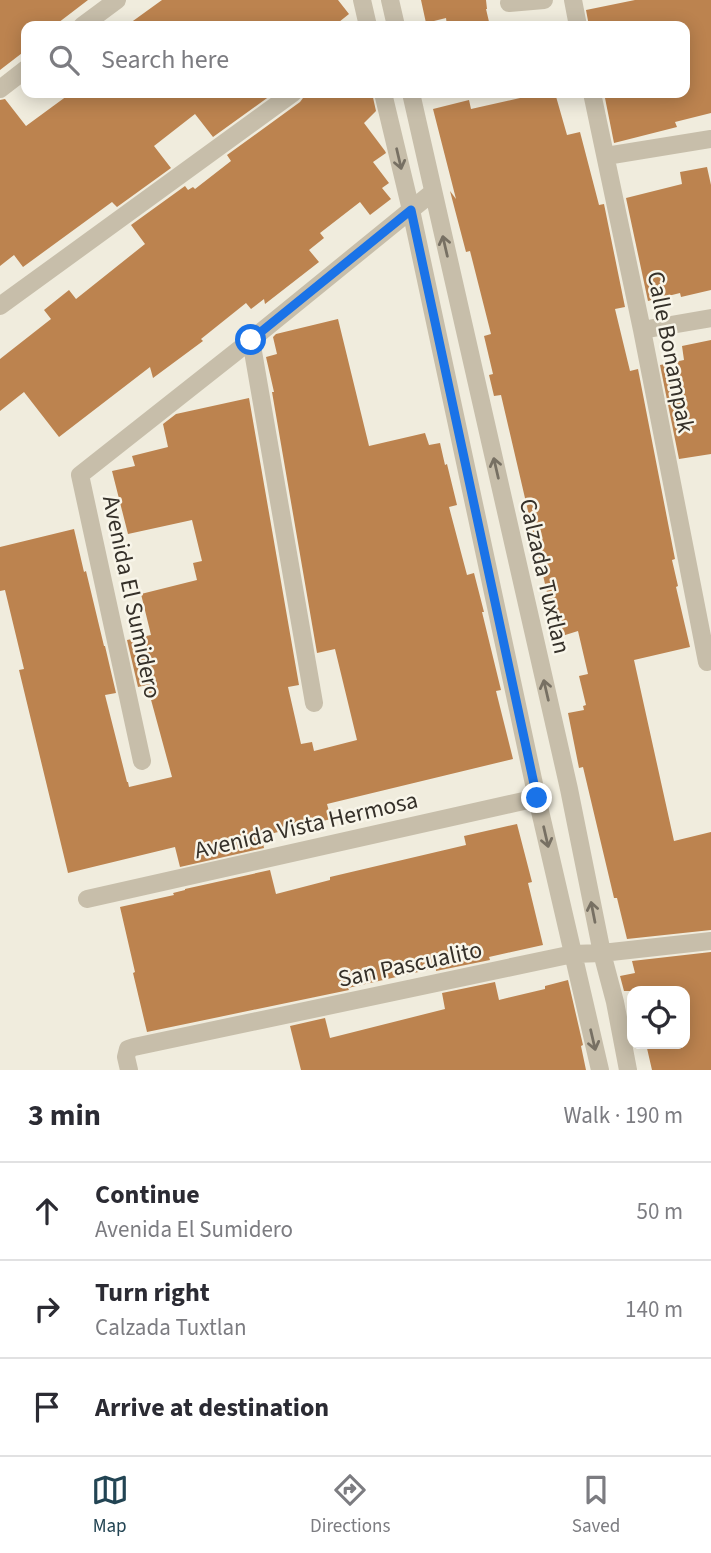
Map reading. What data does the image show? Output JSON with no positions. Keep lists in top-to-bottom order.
{
  "streets": {
    "street": [
      "Calle Bonampak",
      "Calzada Tuxtlan",
      "Avenida El Sumidero",
      "Avenida Vista Hermosa",
      "San Pascualito"
    ]
  },
  "crossings": [
    ["Calzada Tuxtlan", "Avenida El Sumidero"],
    ["Calzada Tuxtlan", "San Pascualito"]
  ],
  "page": {
    "search": "Search here",
    "heading": ["3 min", "Walk · 190 m"],
    "list": [
      ["Continue", "Avenida El Sumidero", "50 m"],
      ["Turn right", "Calzada Tuxtlan", "140 m"],
      "Arrive at destination"
    ],
    "nav": ["Map", "Directions", "Saved"]
  }
}
